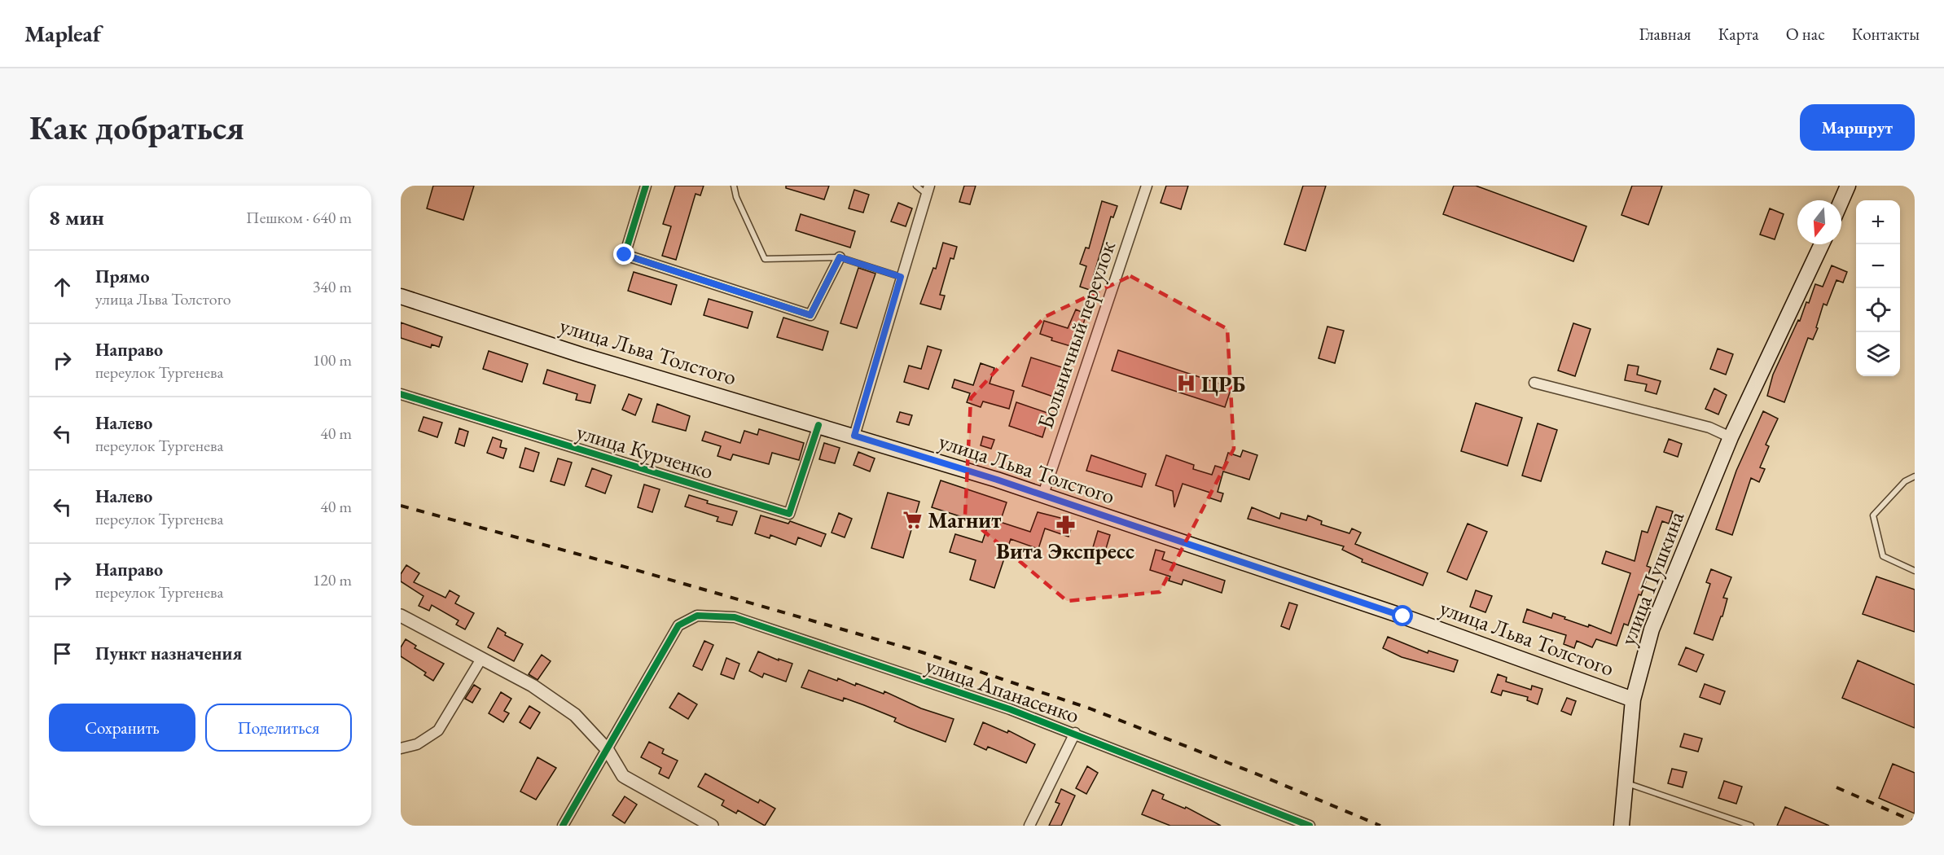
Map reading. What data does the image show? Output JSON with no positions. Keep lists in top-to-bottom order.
{
  "streets": {
    "main road": ["улица Льва Толстого", "улица Пушкина"],
    "street": ["Больничный переулок", "улица Курченко", "улица Апанасенко"]
  },
  "crossings": [
    ["Больничный переулок", "улица Льва Толстого"],
    ["улица Льва Толстого", "улица Курченко"],
    ["улица Льва Толстого", "улица Пушкина"]
  ],
  "places": {
    "hospital": ["ЦРБ"],
    "supermarket": ["Магнит"],
    "pharmacy": ["Вита Экспресс"]
  },
  "north": "bottom",
  "page": {
    "header": "Mapleaf",
    "nav": [
      "Главная",
      "Карта",
      "О нас",
      "Контакты"
    ],
    "buttons": [
      "Маршрут",
      ["Сохранить", "Поделиться"]
    ],
    "title": "Как добраться",
    "heading": ["8 мин", "Пешком · 640 m"],
    "map_buttons": ["+", "−"],
    "list": [
      ["Прямо", "улица Льва Толстого", "340 m"],
      ["Направо", "переулок Тургенева", "100 m"],
      ["Налево", "переулок Тургенева", "40 m"],
      ["Налево", "переулок Тургенева", "40 m"],
      ["Направо", "переулок Тургенева", "120 m"],
      "Пункт назначения"
    ]
  }
}
